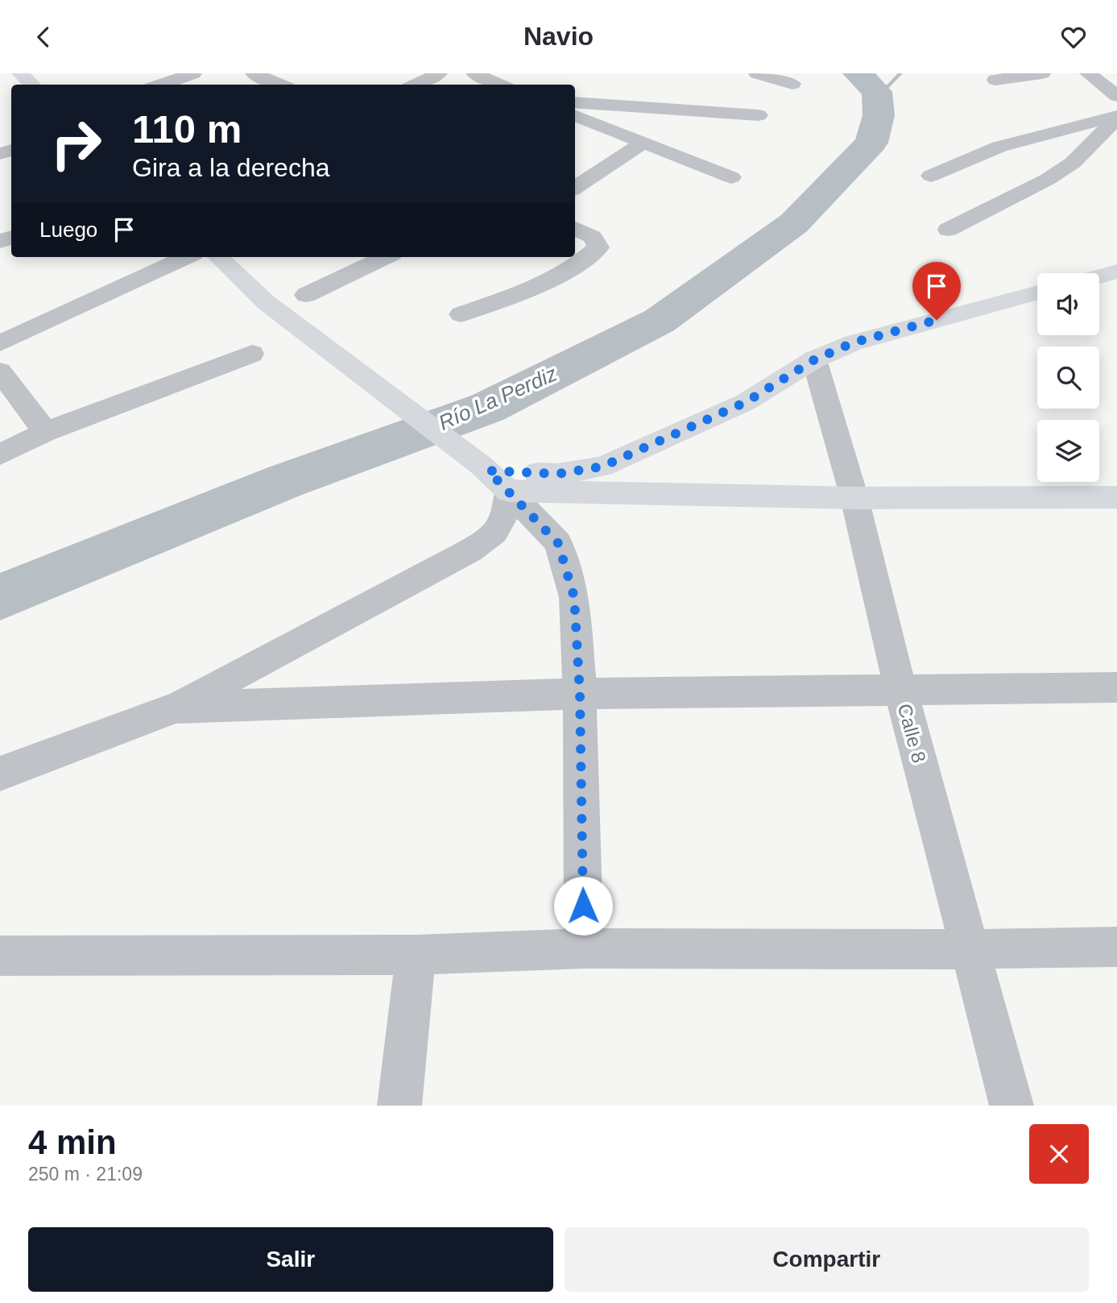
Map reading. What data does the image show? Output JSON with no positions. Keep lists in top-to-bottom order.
{
  "streets": {
    "street": ["Calle 8"]
  },
  "water": ["Río La Perdiz"],
  "page": {
    "header": "Navio",
    "turn": ["110 m", "Gira a la derecha"],
    "then": "Luego",
    "heading": ["4 min", "250 m · 21:09"],
    "buttons": ["Salir", "Compartir"]
  }
}
